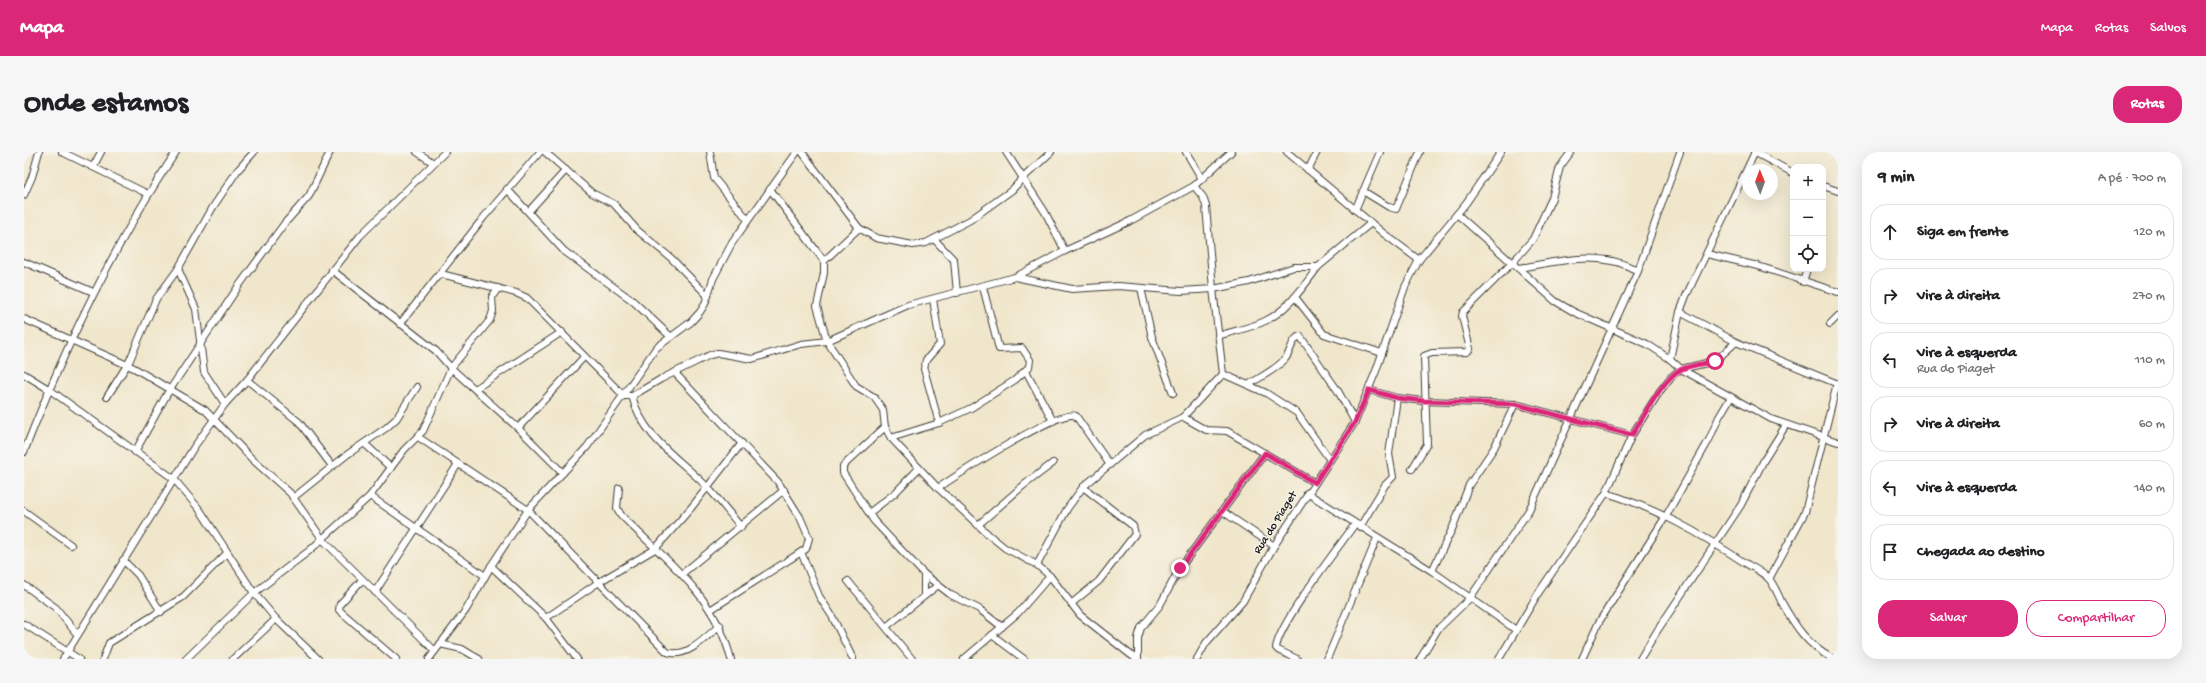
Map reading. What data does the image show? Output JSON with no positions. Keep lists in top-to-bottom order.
{
  "streets": {
    "street": ["Rua do Piaget"]
  },
  "north": "top",
  "page": {
    "header": "Mapa",
    "nav": ["Mapa", "Rotas", "Salvos"],
    "buttons": [
      "Rotas",
      ["Salvar", "Compartilhar"]
    ],
    "title": "Onde estamos",
    "heading": ["9 min", "A pé · 700 m"],
    "map_buttons": ["+", "−"],
    "list": [
      ["Siga em frente", "120 m"],
      ["Vire à direita", "270 m"],
      ["Vire à esquerda", "Rua do Piaget", "110 m"],
      ["Vire à direita", "60 m"],
      ["Vire à esquerda", "140 m"],
      "Chegada ao destino"
    ]
  }
}
